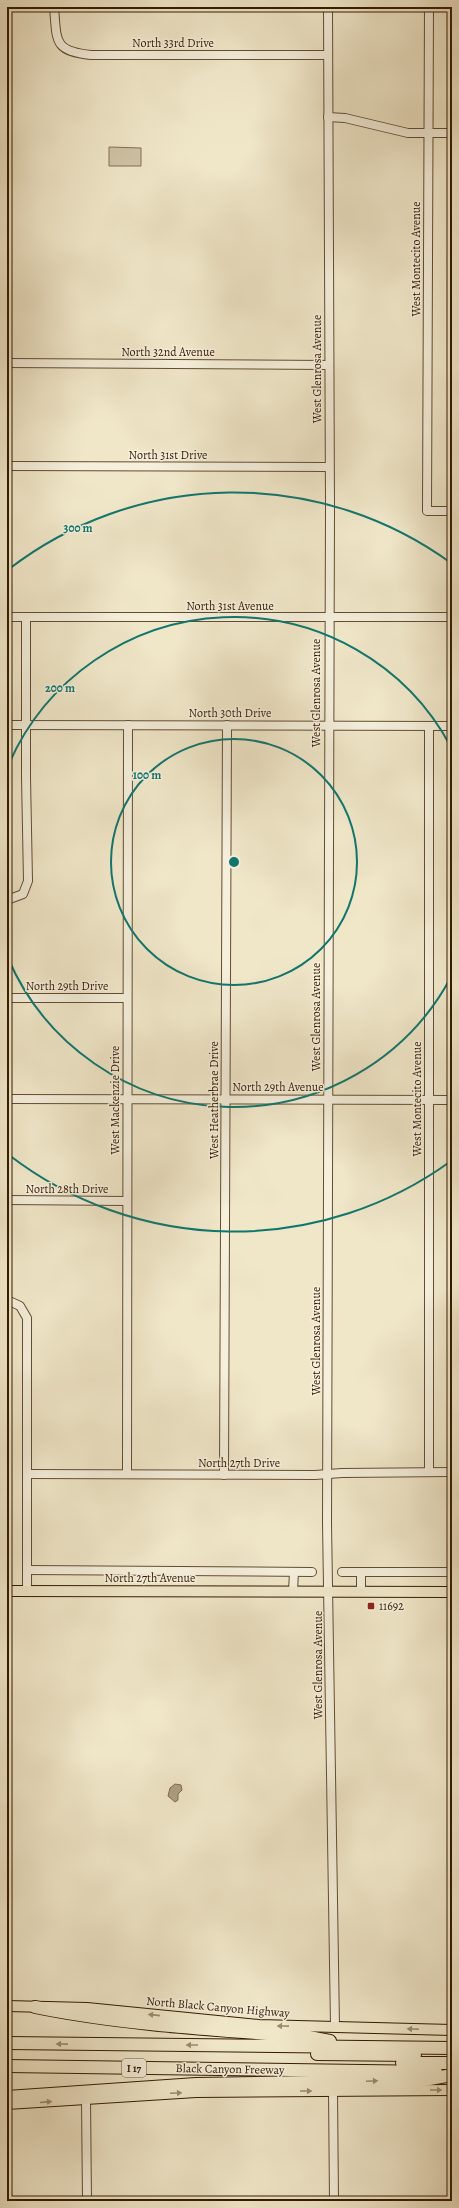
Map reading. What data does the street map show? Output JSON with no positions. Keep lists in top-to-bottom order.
{
  "streets": {
    "highway": ["I 17", "Black Canyon Freeway"],
    "main road": ["North 27th Avenue", "North Black Canyon Highway"],
    "street": [
      "North 33rd Drive",
      "West Montecito Avenue",
      "North 32nd Avenue",
      "West Glenrosa Avenue",
      "North 31st Drive",
      "North 31st Avenue",
      "North 30th Drive",
      "North 29th Drive",
      "North 29th Avenue",
      "West Mackenzie Drive",
      "West Heatherbrae Drive",
      "North 28th Drive",
      "North 27th Drive"
    ]
  },
  "crossings": [
    ["North 33rd Drive", "West Glenrosa Avenue"],
    ["West Montecito Avenue", "North 30th Drive"],
    ["West Montecito Avenue", "North 29th Avenue"],
    ["West Montecito Avenue", "North 27th Drive"],
    ["North 32nd Avenue", "West Glenrosa Avenue"],
    ["West Glenrosa Avenue", "North 31st Drive"],
    ["West Glenrosa Avenue", "North 31st Avenue"],
    ["West Glenrosa Avenue", "North 30th Drive"],
    ["West Glenrosa Avenue", "North 29th Avenue"],
    ["West Glenrosa Avenue", "North 27th Drive"],
    ["West Glenrosa Avenue", "North 27th Avenue"],
    ["West Glenrosa Avenue", "North Black Canyon Highway"],
    ["North 30th Drive", "West Mackenzie Drive"],
    ["North 30th Drive", "West Heatherbrae Drive"],
    ["North 29th Drive", "West Mackenzie Drive"],
    ["North 29th Avenue", "West Mackenzie Drive"],
    ["North 29th Avenue", "West Heatherbrae Drive"],
    ["West Mackenzie Drive", "North 28th Drive"],
    ["West Mackenzie Drive", "North 27th Drive"],
    ["West Heatherbrae Drive", "North 27th Drive"]
  ],
  "places": {
    "transit": ["11692"]
  },
  "rings": ["300 m", "200 m", "100 m"]
}
